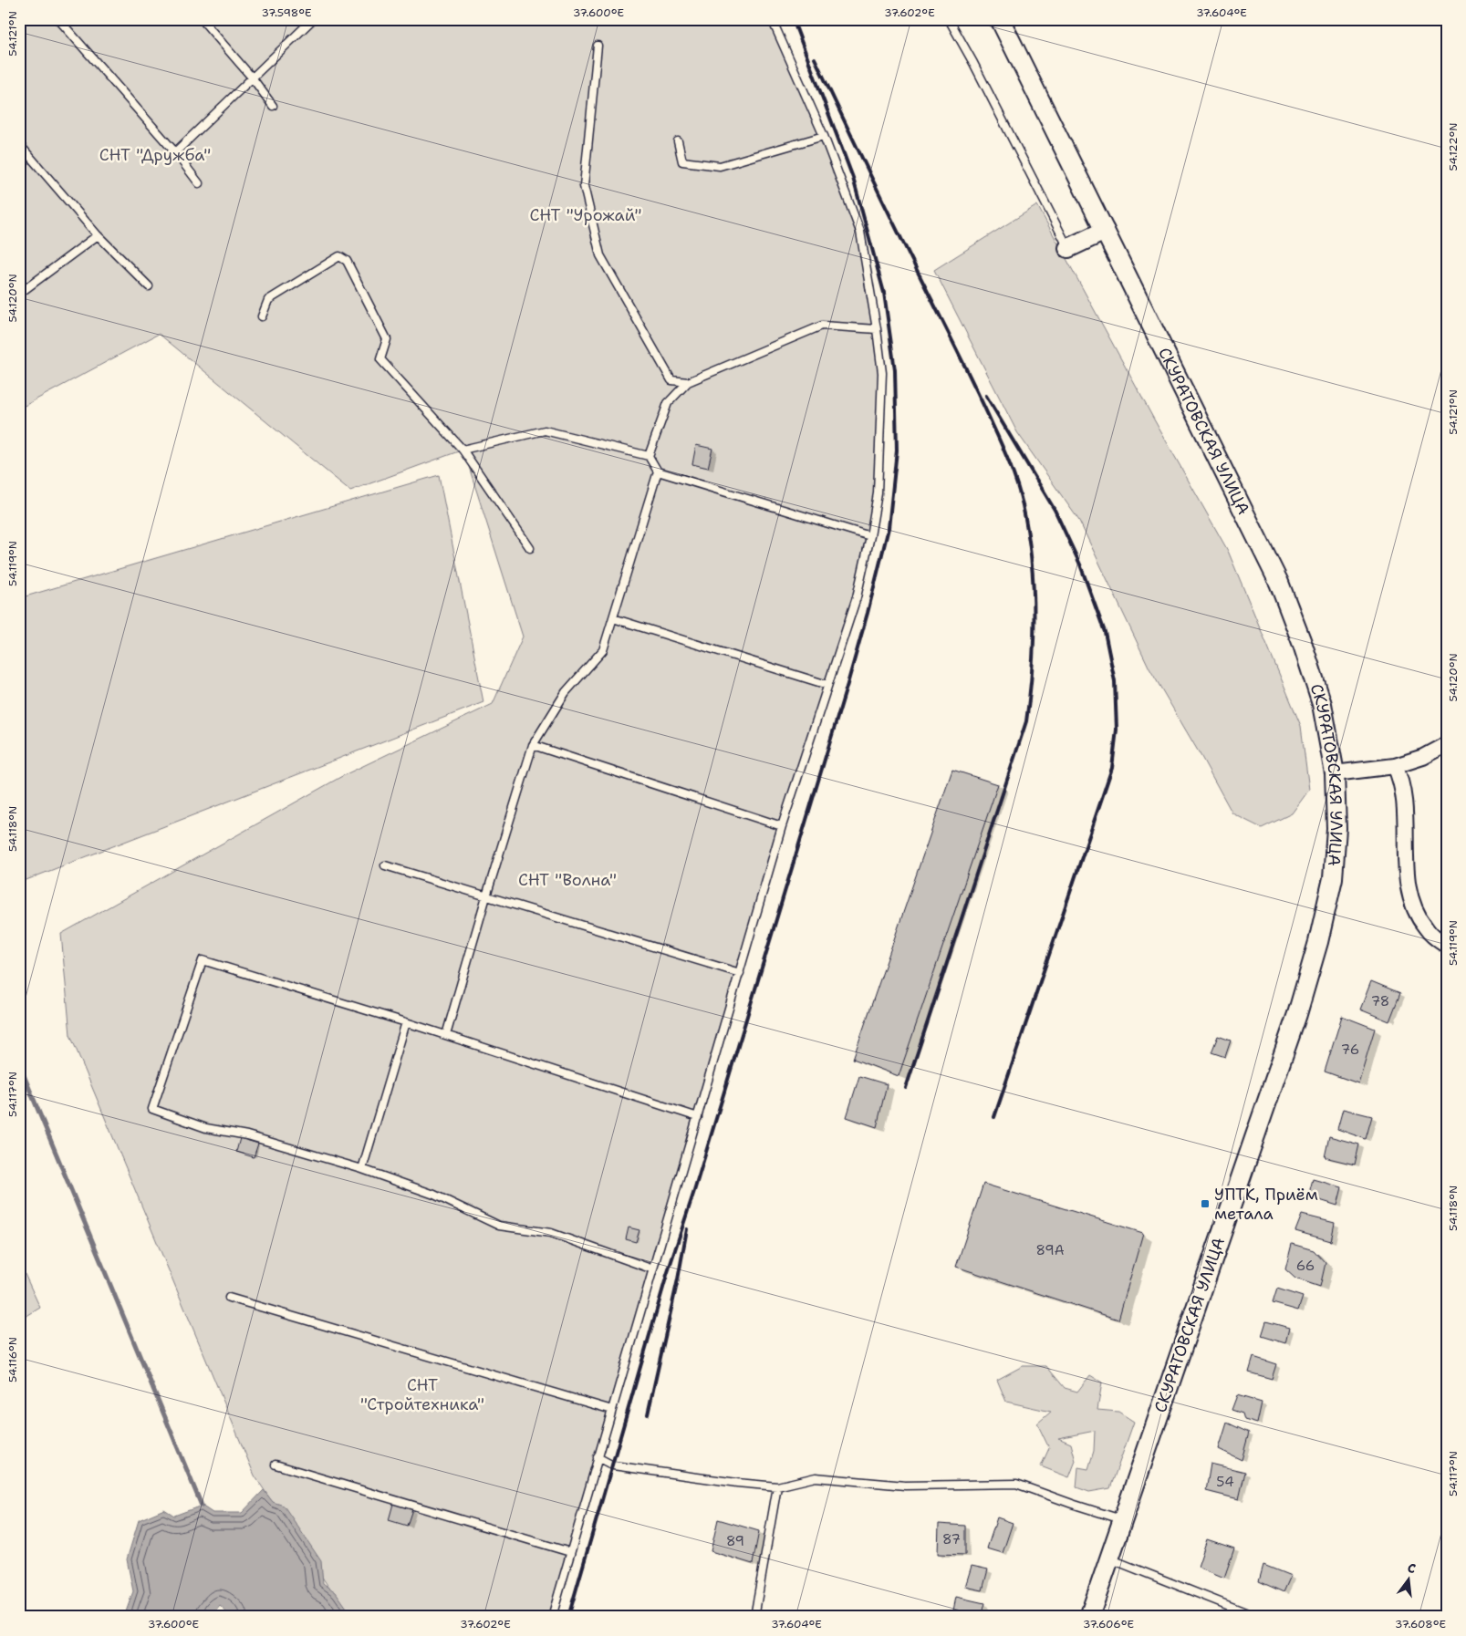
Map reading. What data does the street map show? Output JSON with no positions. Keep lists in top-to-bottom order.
{
  "streets": {
    "street": ["СКУРАТОВСКАЯ УЛИЦА"]
  },
  "parks": [
    "СНТ \"Дружба\"",
    "СНТ \"Урожай\"",
    "СНТ \"Волна\"",
    "СНТ \"Стройтехника\""
  ],
  "places": {
    "transit": ["УПТК, Приём метала"]
  },
  "house_numbers": [
    "78",
    "76",
    "89А",
    "66",
    "54",
    "87",
    "89"
  ],
  "north": "top",
  "coordinates": [
    "37.598°E",
    "37.600°E",
    "37.602°E",
    "37.604°E",
    "54.121°N",
    "54.122°N",
    "54.120°N",
    "54.119°N",
    "54.118°N",
    "54.117°N",
    "54.116°N",
    "37.606°E",
    "37.608°E"
  ]
}
